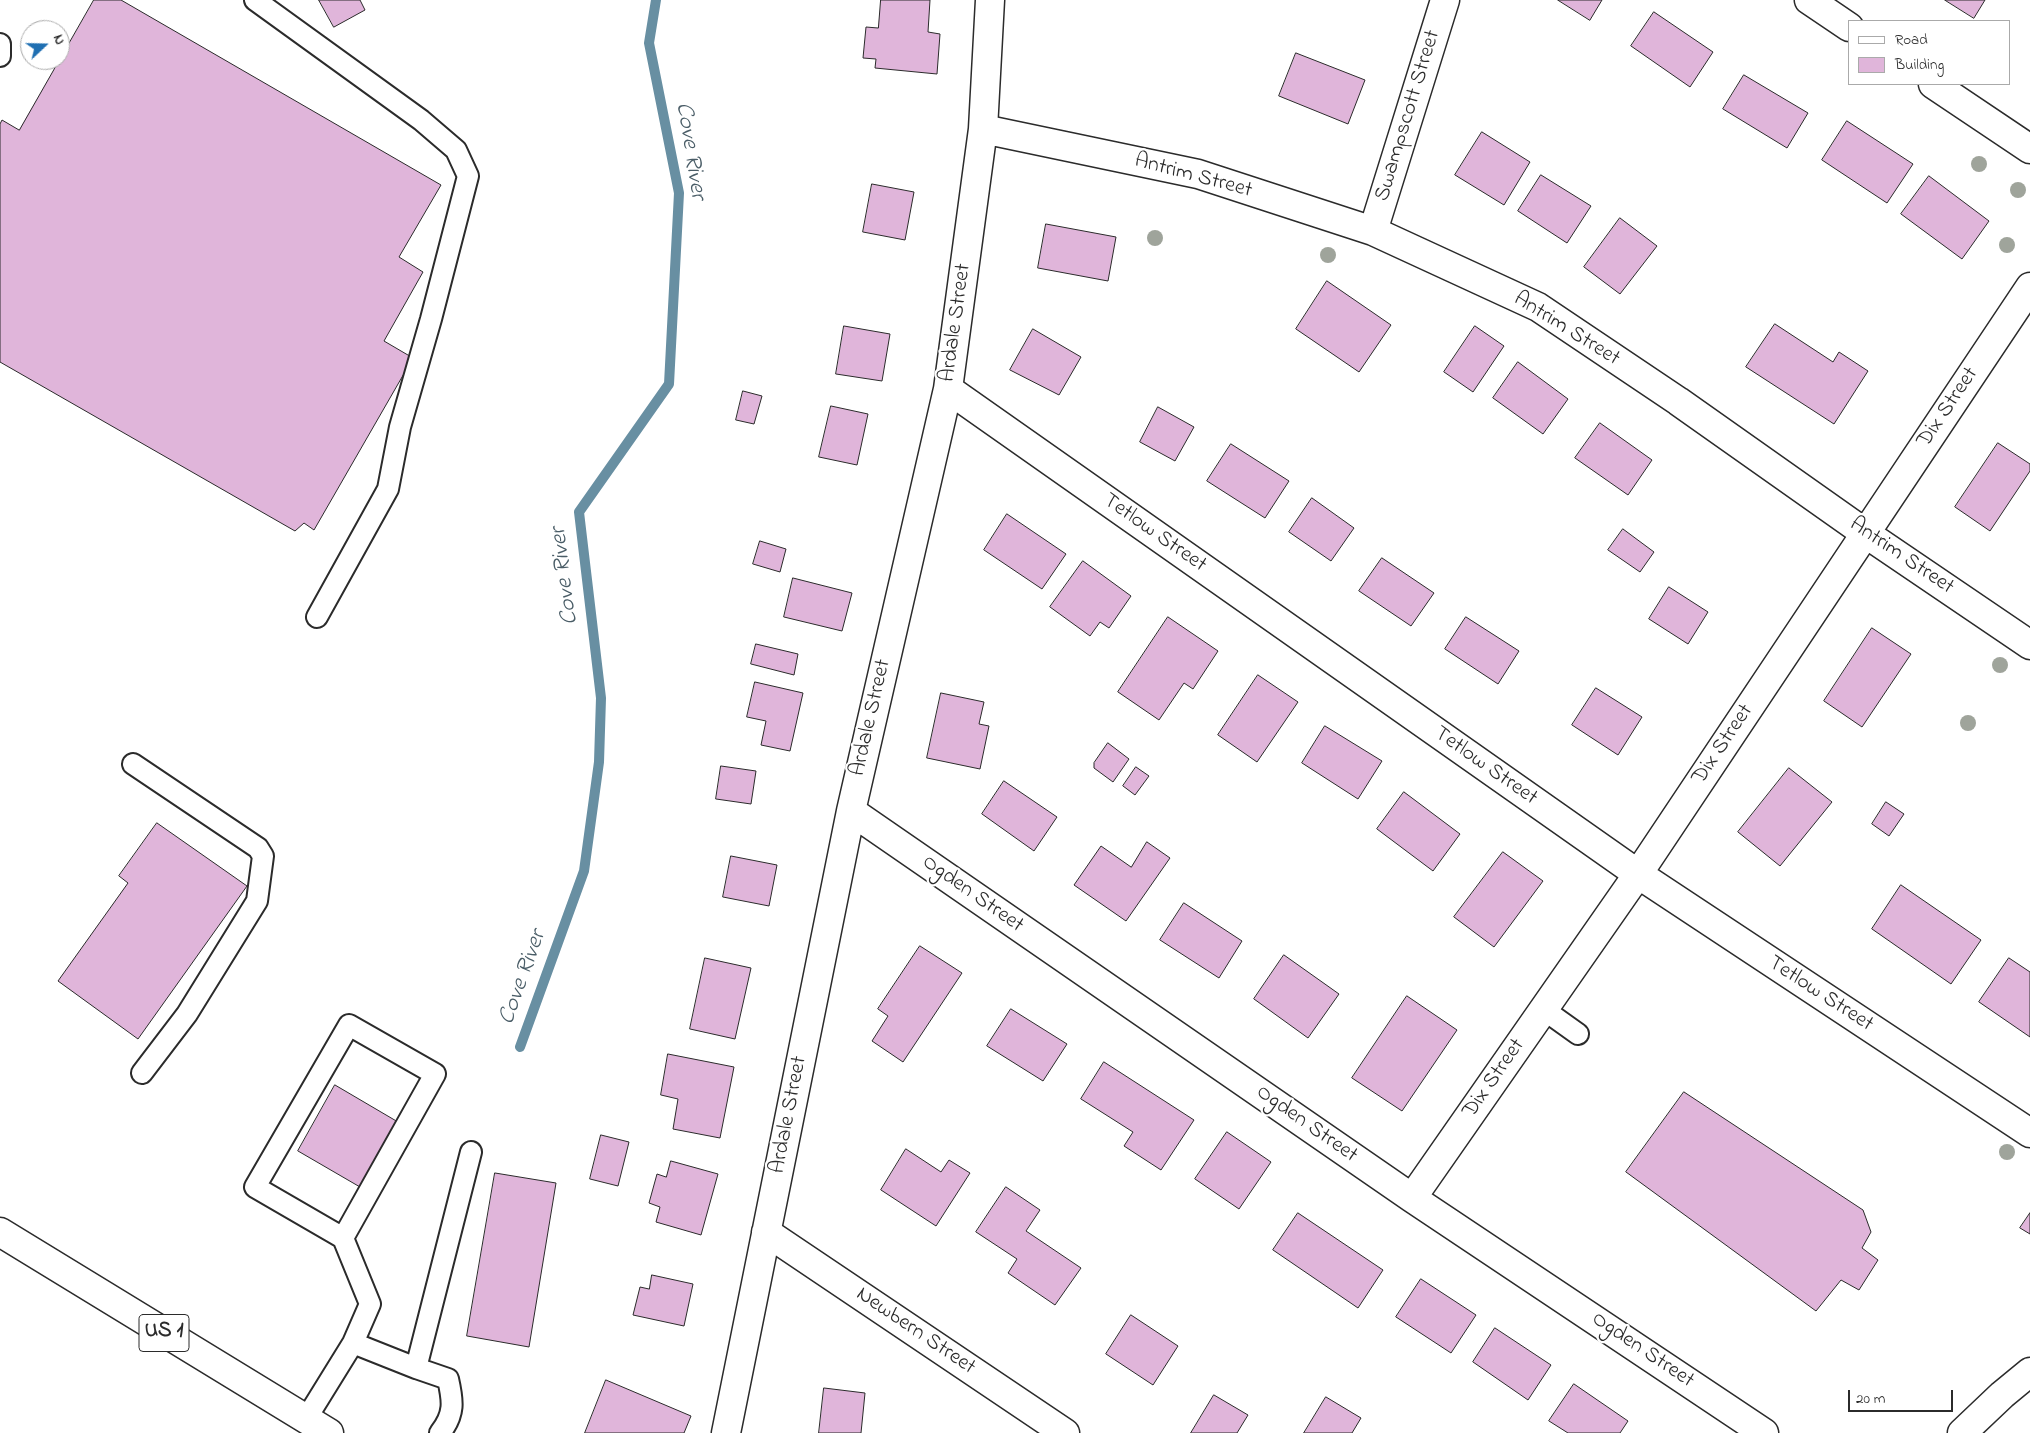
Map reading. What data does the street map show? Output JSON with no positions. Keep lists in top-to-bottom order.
{
  "streets": {
    "street": [
      "Swampscott Street",
      "Antrim Street",
      "Ardale Street",
      "Dix Street",
      "Tetlow Street",
      "Ogden Street",
      "Newbern Street",
      "US 1"
    ]
  },
  "crossings": [
    ["Swampscott Street", "Antrim Street"],
    ["Antrim Street", "Ardale Street"],
    ["Antrim Street", "Dix Street"],
    ["Ardale Street", "Tetlow Street"],
    ["Ardale Street", "Ogden Street"],
    ["Ardale Street", "Newbern Street"],
    ["Dix Street", "Tetlow Street"],
    ["Dix Street", "Ogden Street"]
  ],
  "water": ["Cove River"],
  "legend": ["Road", "Building"],
  "scale_bar": "20 m",
  "north": "right"
}
